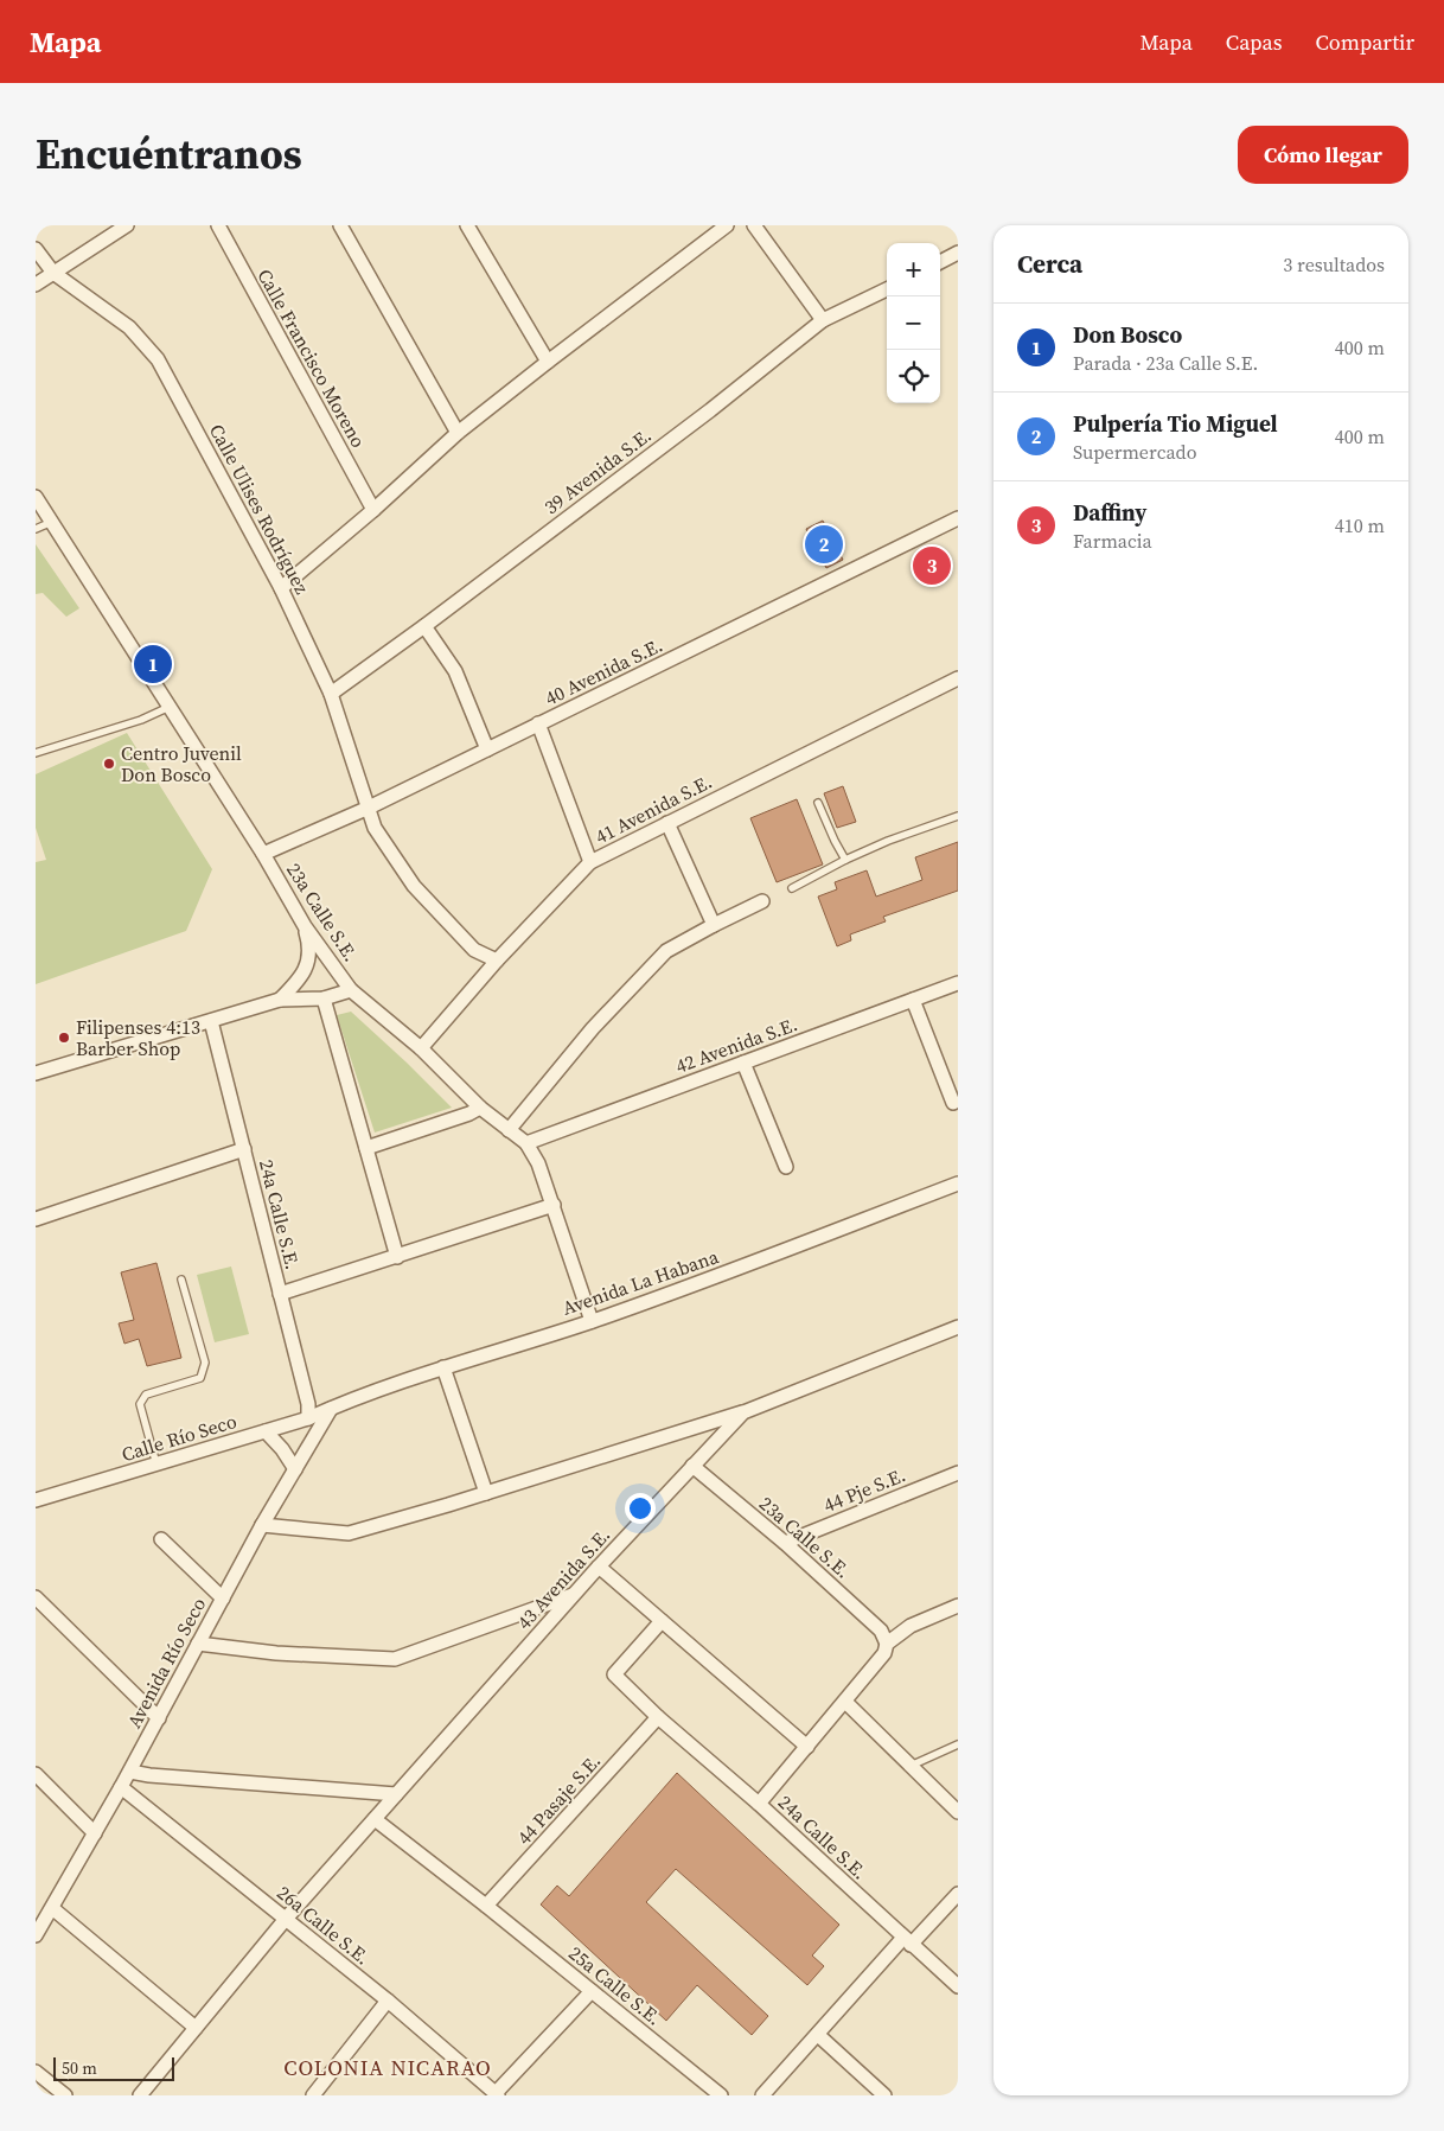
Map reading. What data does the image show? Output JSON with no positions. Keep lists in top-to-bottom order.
{
  "streets": {
    "street": [
      "Calle Francisco Moreno",
      "39 Avenida S.E.",
      "Calle Ulises Rodríguez",
      "40 Avenida S.E.",
      "41 Avenida S.E.",
      "23a Calle S.E.",
      "42 Avenida S.E.",
      "24a Calle S.E.",
      "Avenida La Habana",
      "Calle Río Seco",
      "44 Pje S.E.",
      "43 Avenida S.E.",
      "Avenida Río Seco",
      "44 Pasaje S.E.",
      "26a Calle S.E.",
      "25a Calle S.E."
    ]
  },
  "crossings": [
    ["39 Avenida S.E.", "Calle Ulises Rodríguez"],
    ["Calle Ulises Rodríguez", "40 Avenida S.E."],
    ["Calle Ulises Rodríguez", "41 Avenida S.E."],
    ["40 Avenida S.E.", "23a Calle S.E."],
    ["41 Avenida S.E.", "23a Calle S.E."],
    ["23a Calle S.E.", "42 Avenida S.E."],
    ["23a Calle S.E.", "Avenida La Habana"],
    ["23a Calle S.E.", "44 Pje S.E."],
    ["23a Calle S.E.", "43 Avenida S.E."],
    ["24a Calle S.E.", "Calle Río Seco"],
    ["24a Calle S.E.", "44 Pasaje S.E."],
    ["Avenida La Habana", "Calle Río Seco"],
    ["Avenida La Habana", "Avenida Río Seco"],
    ["Calle Río Seco", "Avenida Río Seco"],
    ["43 Avenida S.E.", "26a Calle S.E."],
    ["43 Avenida S.E.", "25a Calle S.E."],
    ["Avenida Río Seco", "26a Calle S.E."],
    ["44 Pasaje S.E.", "25a Calle S.E."]
  ],
  "districts": ["COLONIA NICARAO"],
  "places": ["Centro Juvenil Don Bosco", "Filipenses 4:13 Barber Shop"],
  "scale_bar": "50 m",
  "page": {
    "header": "Mapa",
    "nav": ["Mapa", "Capas", "Compartir"],
    "title": "Encuéntranos",
    "buttons": "Cómo llegar",
    "heading": ["Cerca", "3 resultados"],
    "map_buttons": ["+", "−"],
    "list": [
      {
        "mark": "1",
        "name": "Don Bosco",
        "note": "Parada · 23a Calle S.E.",
        "value": "400 m"
      },
      {
        "mark": "2",
        "name": "Pulpería Tio Miguel",
        "note": "Supermercado",
        "value": "400 m"
      },
      {
        "mark": "3",
        "name": "Daffiny",
        "note": "Farmacia",
        "value": "410 m"
      }
    ],
    "pins": ["2", "3", "1"],
    "scale": "50 m"
  }
}
